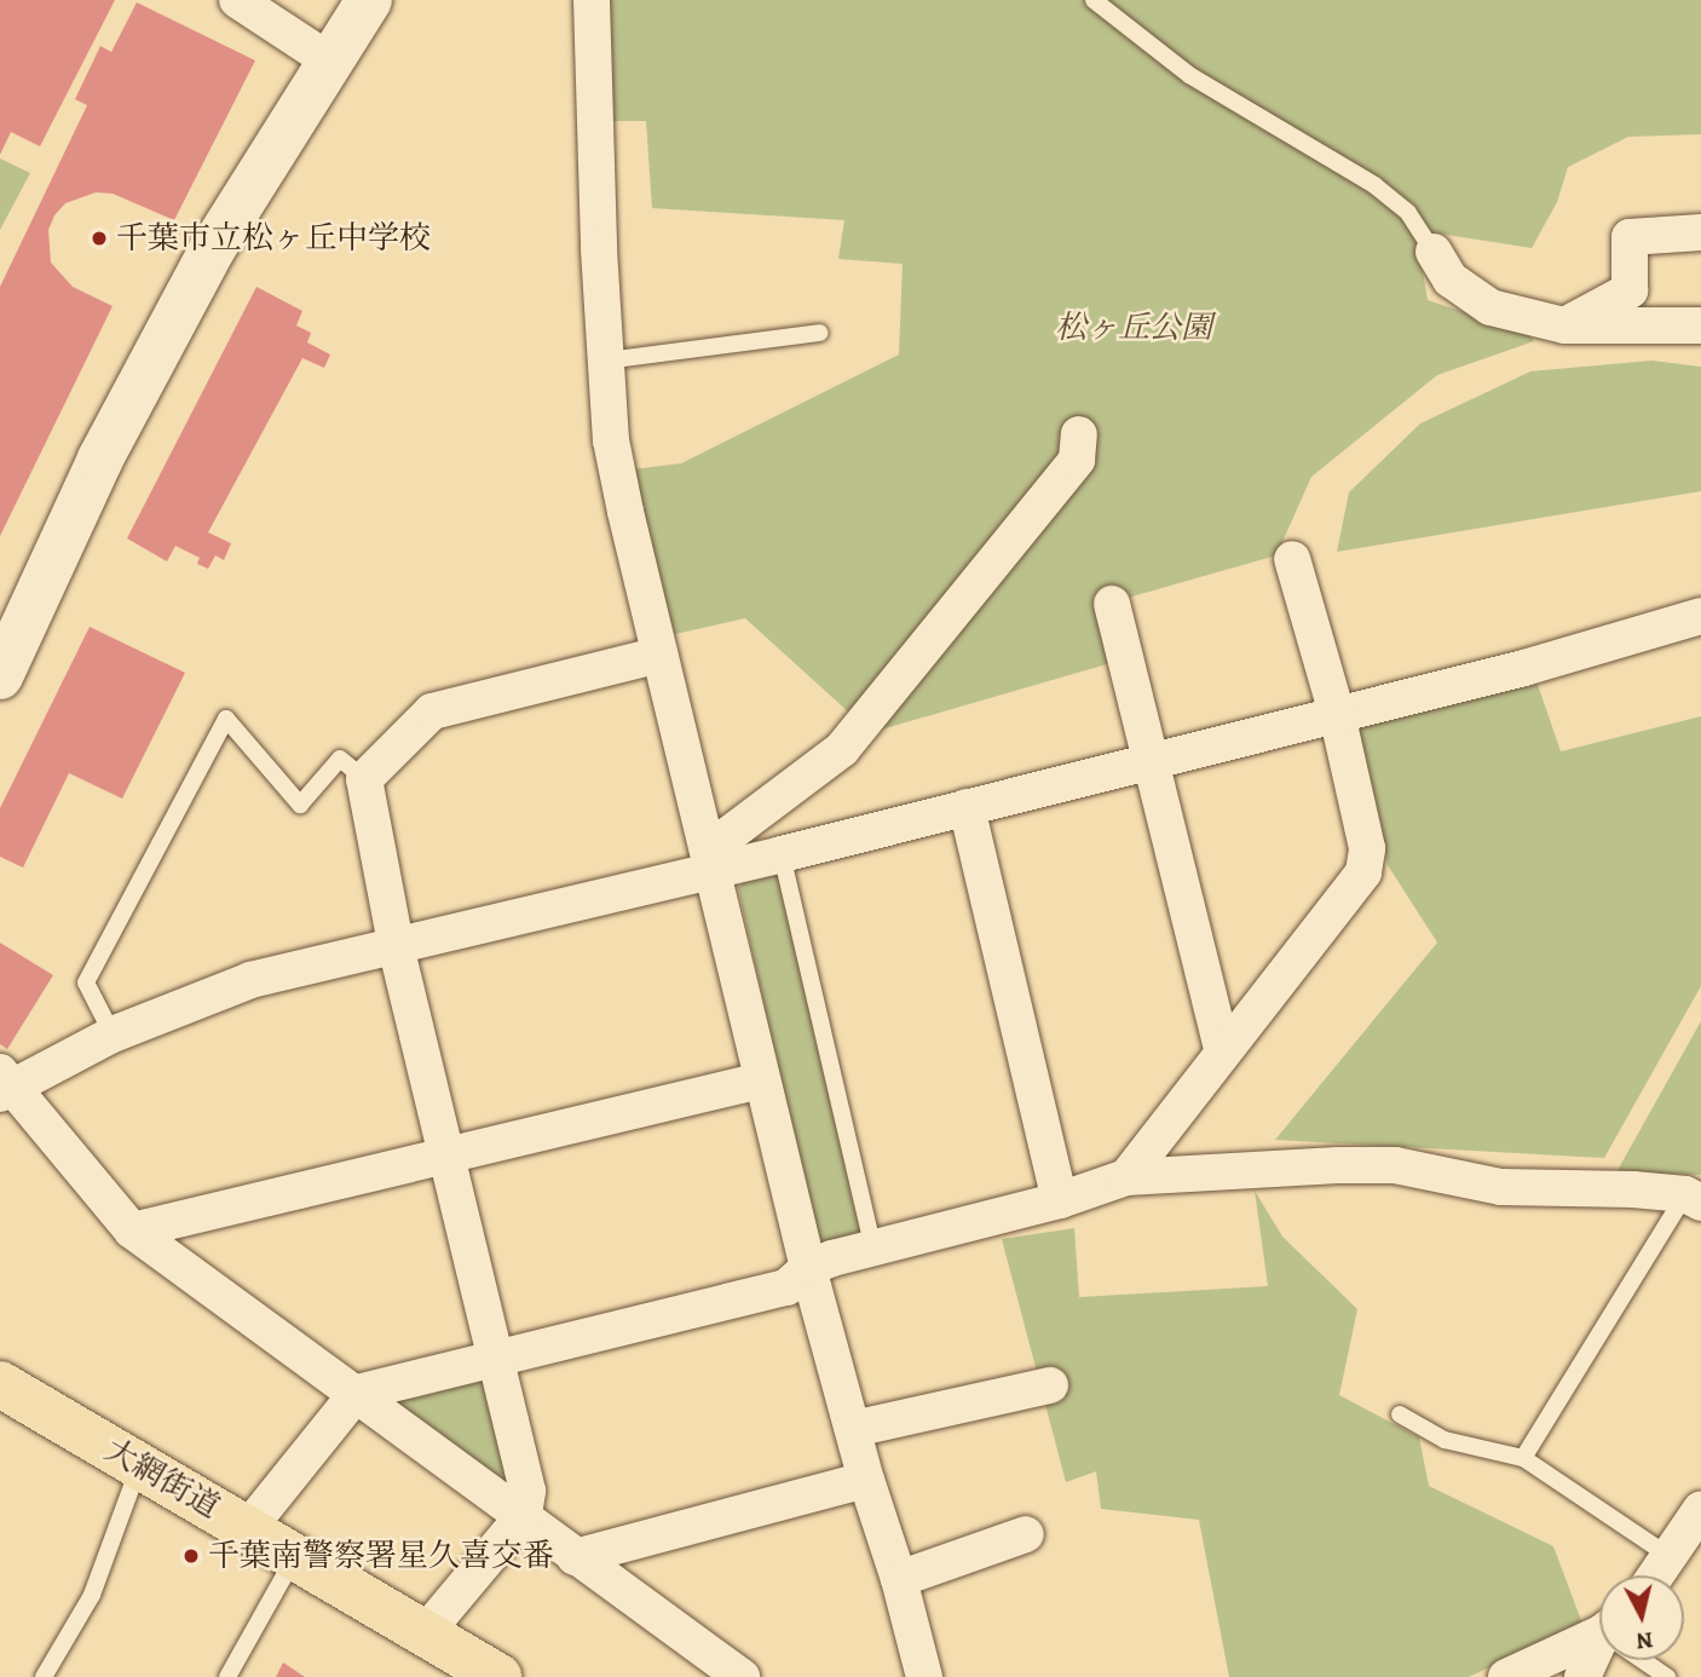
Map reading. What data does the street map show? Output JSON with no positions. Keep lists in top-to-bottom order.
{
  "streets": {
    "main road": ["大網街道"]
  },
  "parks": ["松ヶ丘公園"],
  "places": ["千葉市立松ヶ丘中学校", "千葉南警察署星久喜交番"],
  "north": "bottom"
}
